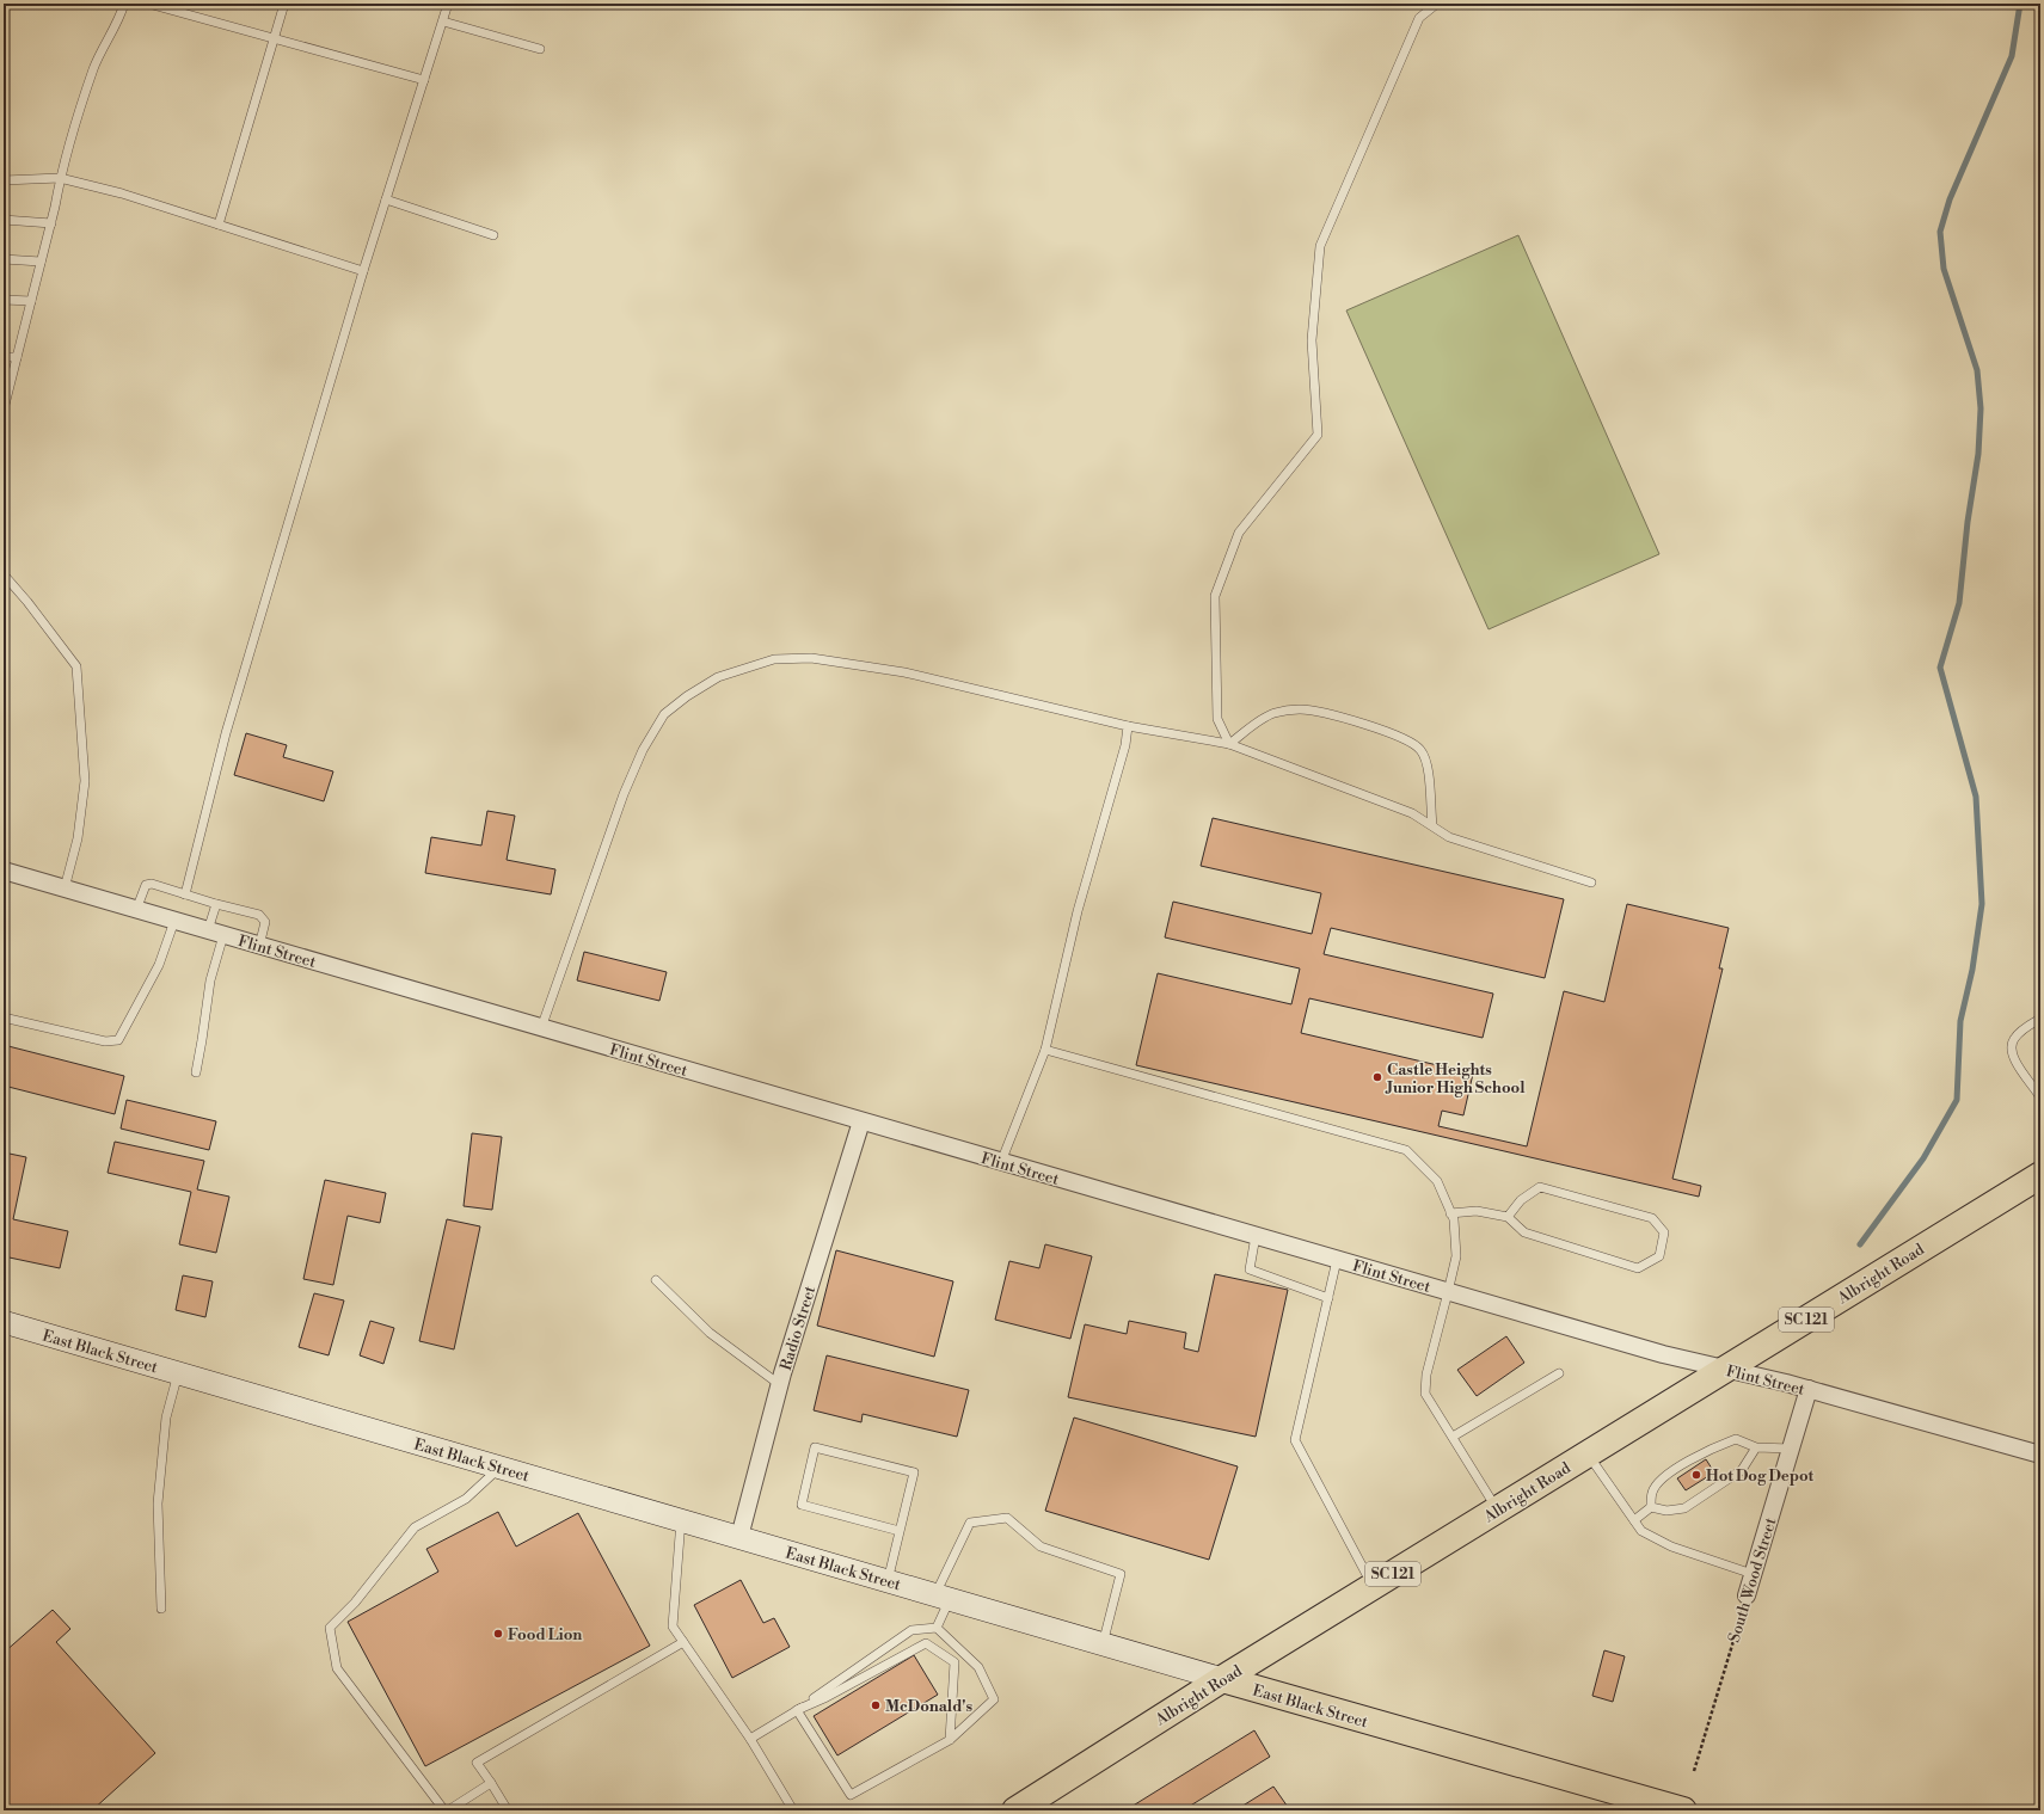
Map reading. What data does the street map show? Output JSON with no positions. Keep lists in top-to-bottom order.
{
  "streets": {
    "main road": ["Albright Road", "SC 121", "East Black Street"],
    "street": ["Flint Street", "Radio Street", "South Wood Street"]
  },
  "crossings": [
    ["Flint Street", "Albright Road"],
    ["Flint Street", "Radio Street"],
    ["Flint Street", "South Wood Street"],
    ["Albright Road", "East Black Street"],
    ["Radio Street", "East Black Street"]
  ],
  "places": [
    "Castle Heights Junior High School",
    "Hot Dog Depot",
    "Food Lion",
    "McDonald's"
  ]
}
